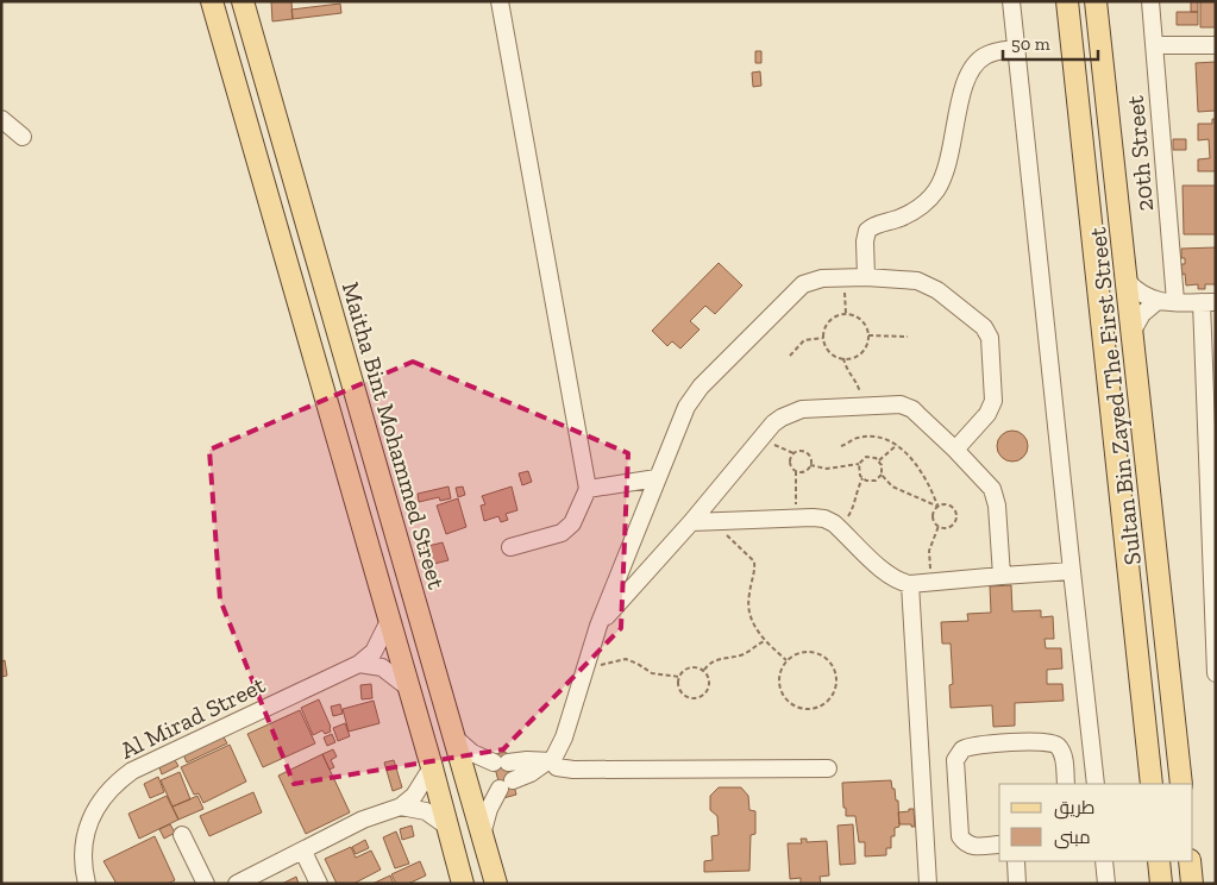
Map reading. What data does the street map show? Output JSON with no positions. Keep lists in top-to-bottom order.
{
  "streets": {
    "main road": ["Sultan Bin Zayed The First Street", "Maitha Bint Mohammed Street"],
    "street": ["20th Street", "Al Mirad Street"]
  },
  "legend": ["طريق", "مبنى"],
  "scale_bar": "50 m"
}
